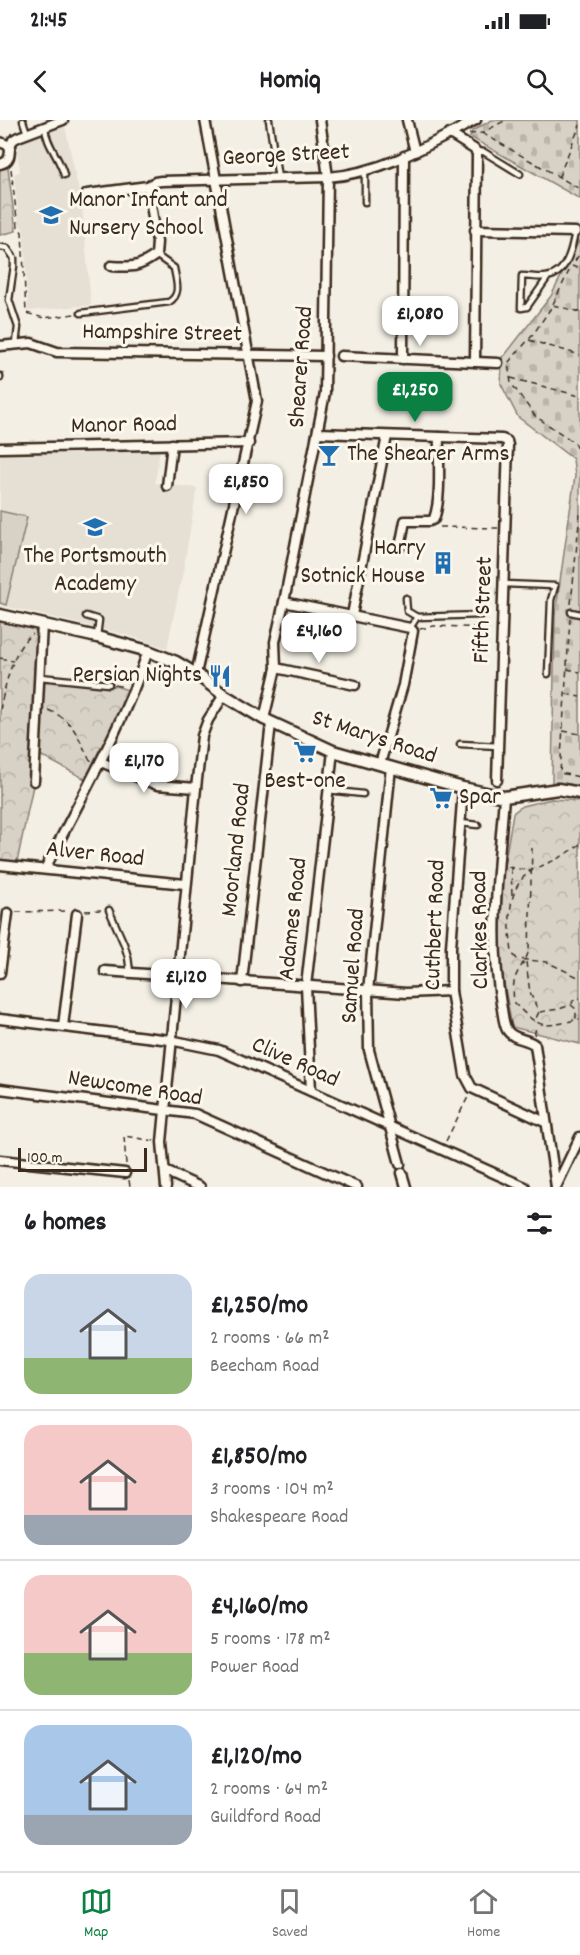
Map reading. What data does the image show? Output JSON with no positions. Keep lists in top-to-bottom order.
{
  "streets": {
    "street": [
      "George Street",
      "Hampshire Street",
      "Shearer Road",
      "Manor Road",
      "Fifth Street",
      "St Marys Road",
      "Moorland Road",
      "Alver Road",
      "Adames Road",
      "Cuthbert Road",
      "Clarkes Road",
      "Samuel Road",
      "Clive Road",
      "Newcome Road"
    ]
  },
  "crossings": [
    ["George Street", "Shearer Road"],
    ["Hampshire Street", "Shearer Road"],
    ["Shearer Road", "St Marys Road"],
    ["Shearer Road", "Moorland Road"],
    ["St Marys Road", "Moorland Road"],
    ["St Marys Road", "Adames Road"],
    ["St Marys Road", "Cuthbert Road"],
    ["St Marys Road", "Clarkes Road"],
    ["St Marys Road", "Samuel Road"],
    ["Adames Road", "Clive Road"],
    ["Samuel Road", "Clive Road"]
  ],
  "places": {
    "school or university": ["Manor Infant and Nursery School", "The Portsmouth Academy"],
    "bar": ["The Shearer Arms"],
    "building": ["Harry Sotnick House"],
    "restaurant": ["Persian Nights"],
    "supermarket": ["Best-one", "Spar"]
  },
  "scale_bar": "100 m",
  "page": {
    "status": "21:45",
    "header": "Homiq",
    "price": [
      "£1,080",
      "£1,250",
      "£1,850",
      "£4,160",
      "£1,170",
      "£1,120"
    ],
    "scale": "100 m",
    "heading": "6 homes",
    "list": [
      {
        "name": "£1,250/mo",
        "note": "2 rooms · 66 m² · Beecham Road"
      },
      {
        "name": "£1,850/mo",
        "note": "3 rooms · 104 m² · Shakespeare Road"
      },
      {
        "name": "£4,160/mo",
        "note": "5 rooms · 178 m² · Power Road"
      },
      {
        "name": "£1,120/mo",
        "note": "2 rooms · 64 m² · Guildford Road"
      }
    ],
    "tabs": ["Map", "Saved", "Home"]
  }
}
